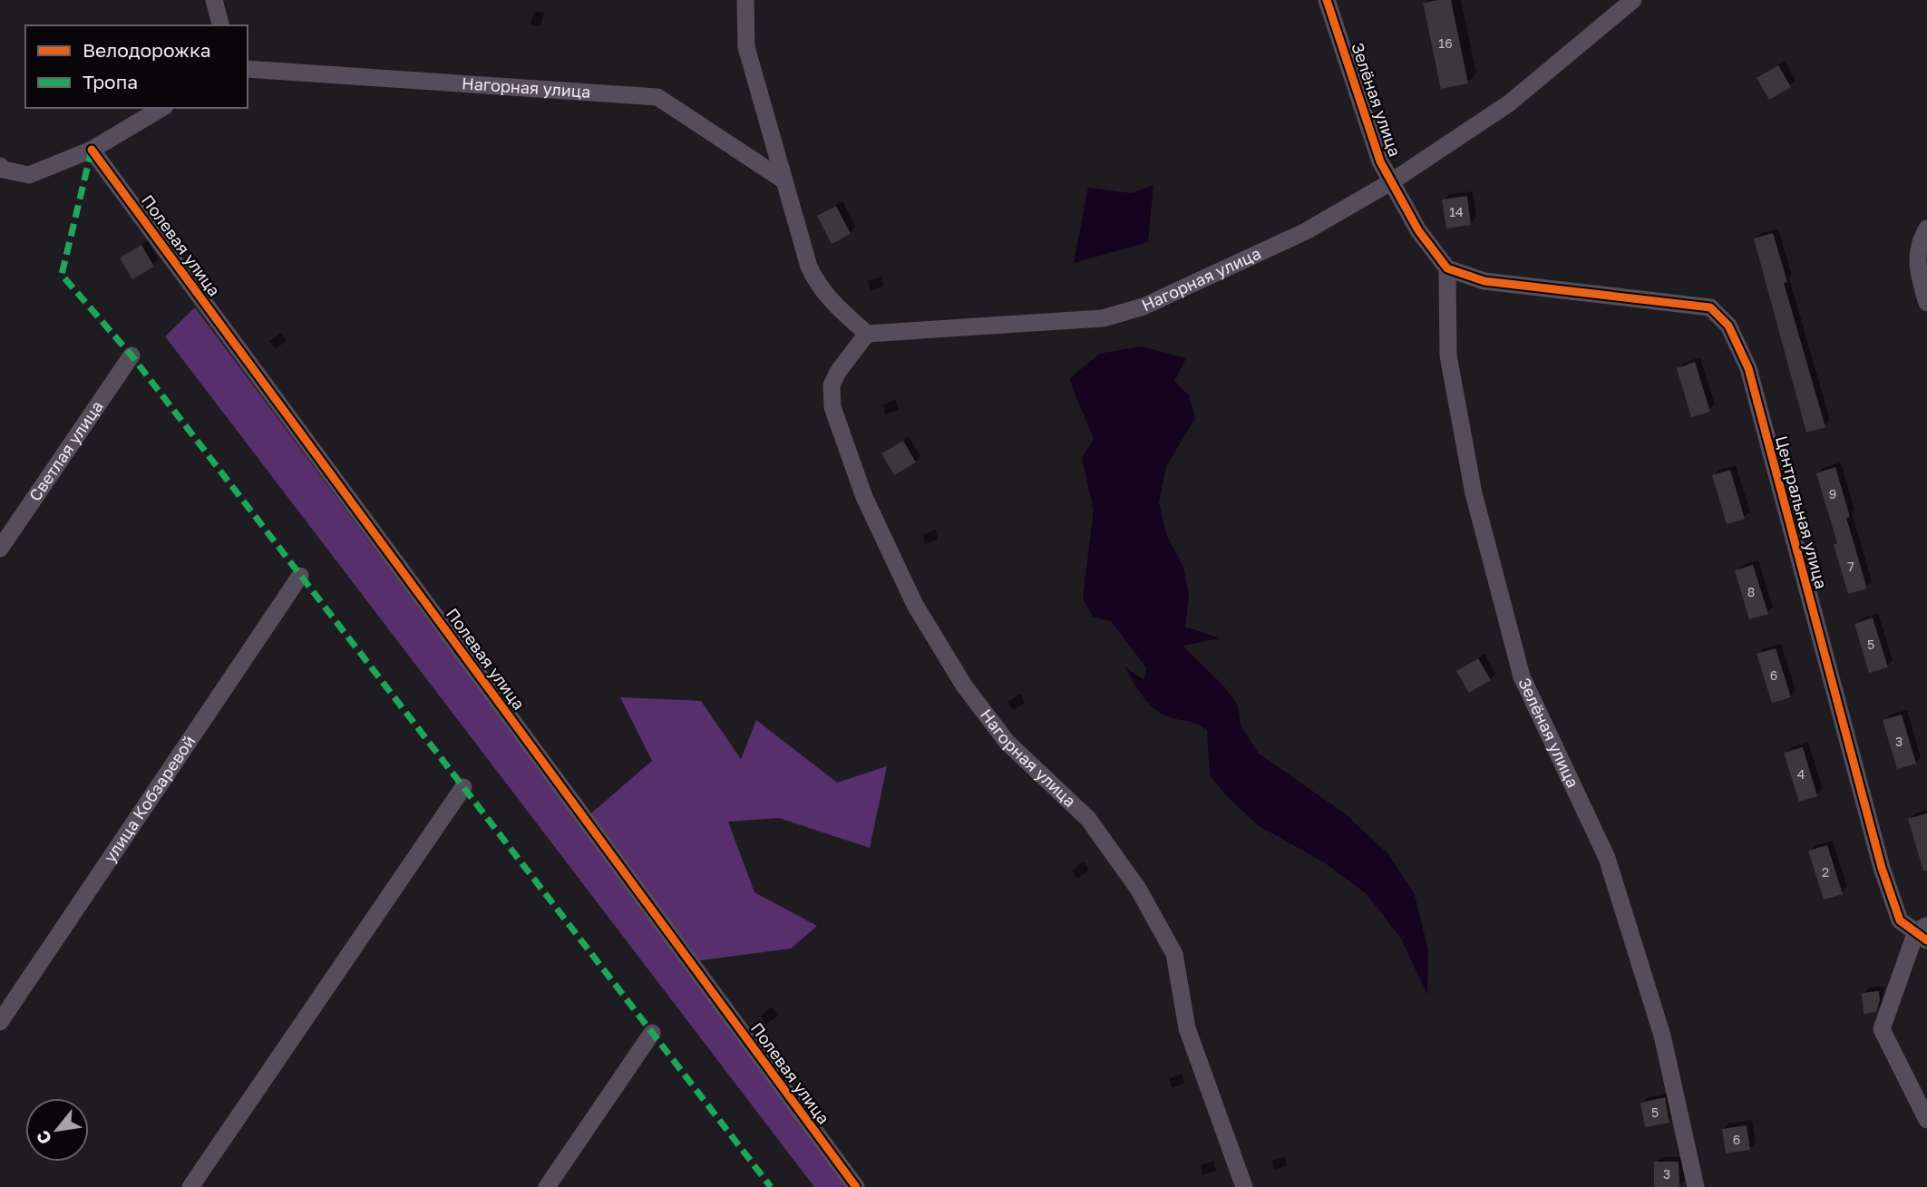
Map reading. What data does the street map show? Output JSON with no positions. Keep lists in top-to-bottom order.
{
  "streets": {
    "street": [
      "Нагорная улица",
      "Зелёная улица",
      "Полевая улица",
      "Светлая улица",
      "Центральная улица",
      "улица Кобзаревой"
    ]
  },
  "crossings": [
    ["Нагорная улица", "Зелёная улица"],
    ["Зелёная улица", "Центральная улица"]
  ],
  "house_numbers": [
    "16",
    "14",
    "9",
    "7",
    "8",
    "5",
    "6",
    "3",
    "4",
    "2",
    "5",
    "6",
    "3"
  ],
  "legend": ["Велодорожка", "Тропа"],
  "north": "bottom left"
}
